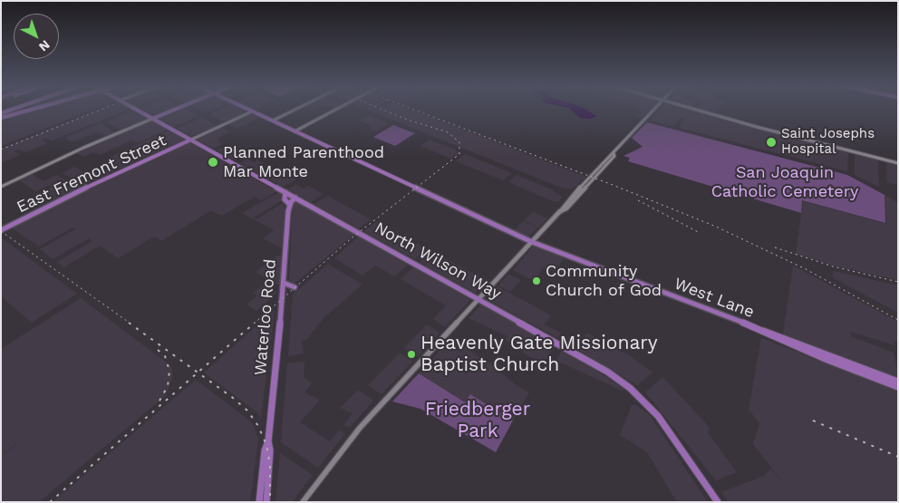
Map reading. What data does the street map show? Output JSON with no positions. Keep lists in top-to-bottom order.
{
  "streets": {
    "main road": [
      "East Fremont Street",
      "North Wilson Way",
      "West Lane",
      "Waterloo Road"
    ]
  },
  "crossings": [
    ["East Fremont Street", "North Wilson Way"],
    ["East Fremont Street", "West Lane"]
  ],
  "parks": ["San Joaquin Catholic Cemetery", "Friedberger Park"],
  "places": [
    "Saint Josephs Hospital",
    "Planned Parenthood Mar Monte",
    "Community Church of God",
    "Heavenly Gate Missionary Baptist Church"
  ],
  "north": "bottom right"
}
